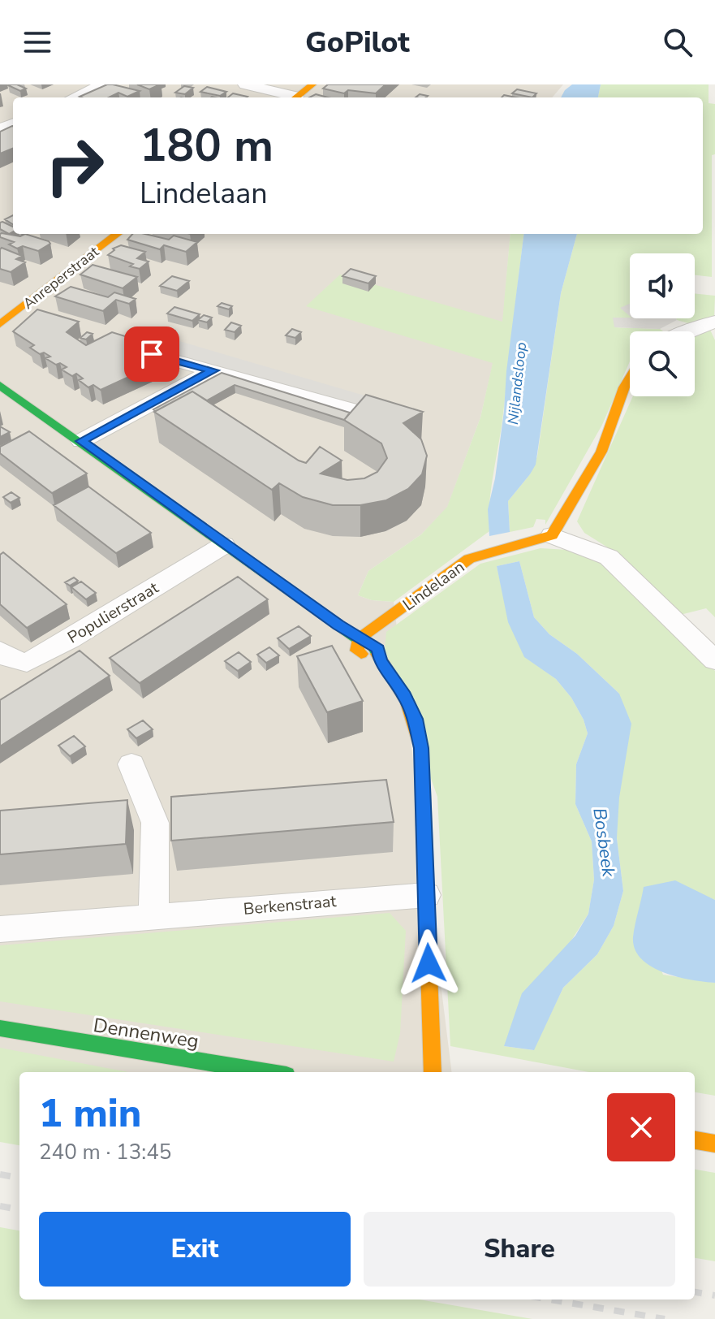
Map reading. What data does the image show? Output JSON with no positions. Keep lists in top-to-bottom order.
{
  "streets": {
    "street": [
      "Anreperstraat",
      "Lindelaan",
      "Populierstraat",
      "Berkenstraat",
      "Dennenweg"
    ]
  },
  "water": ["Nijlandsloop", "Bosbeek"],
  "page": {
    "header": "GoPilot",
    "turn": ["180 m", "Lindelaan"],
    "heading": ["1 min", "240 m · 13:45"],
    "buttons": ["Exit", "Share"]
  }
}
